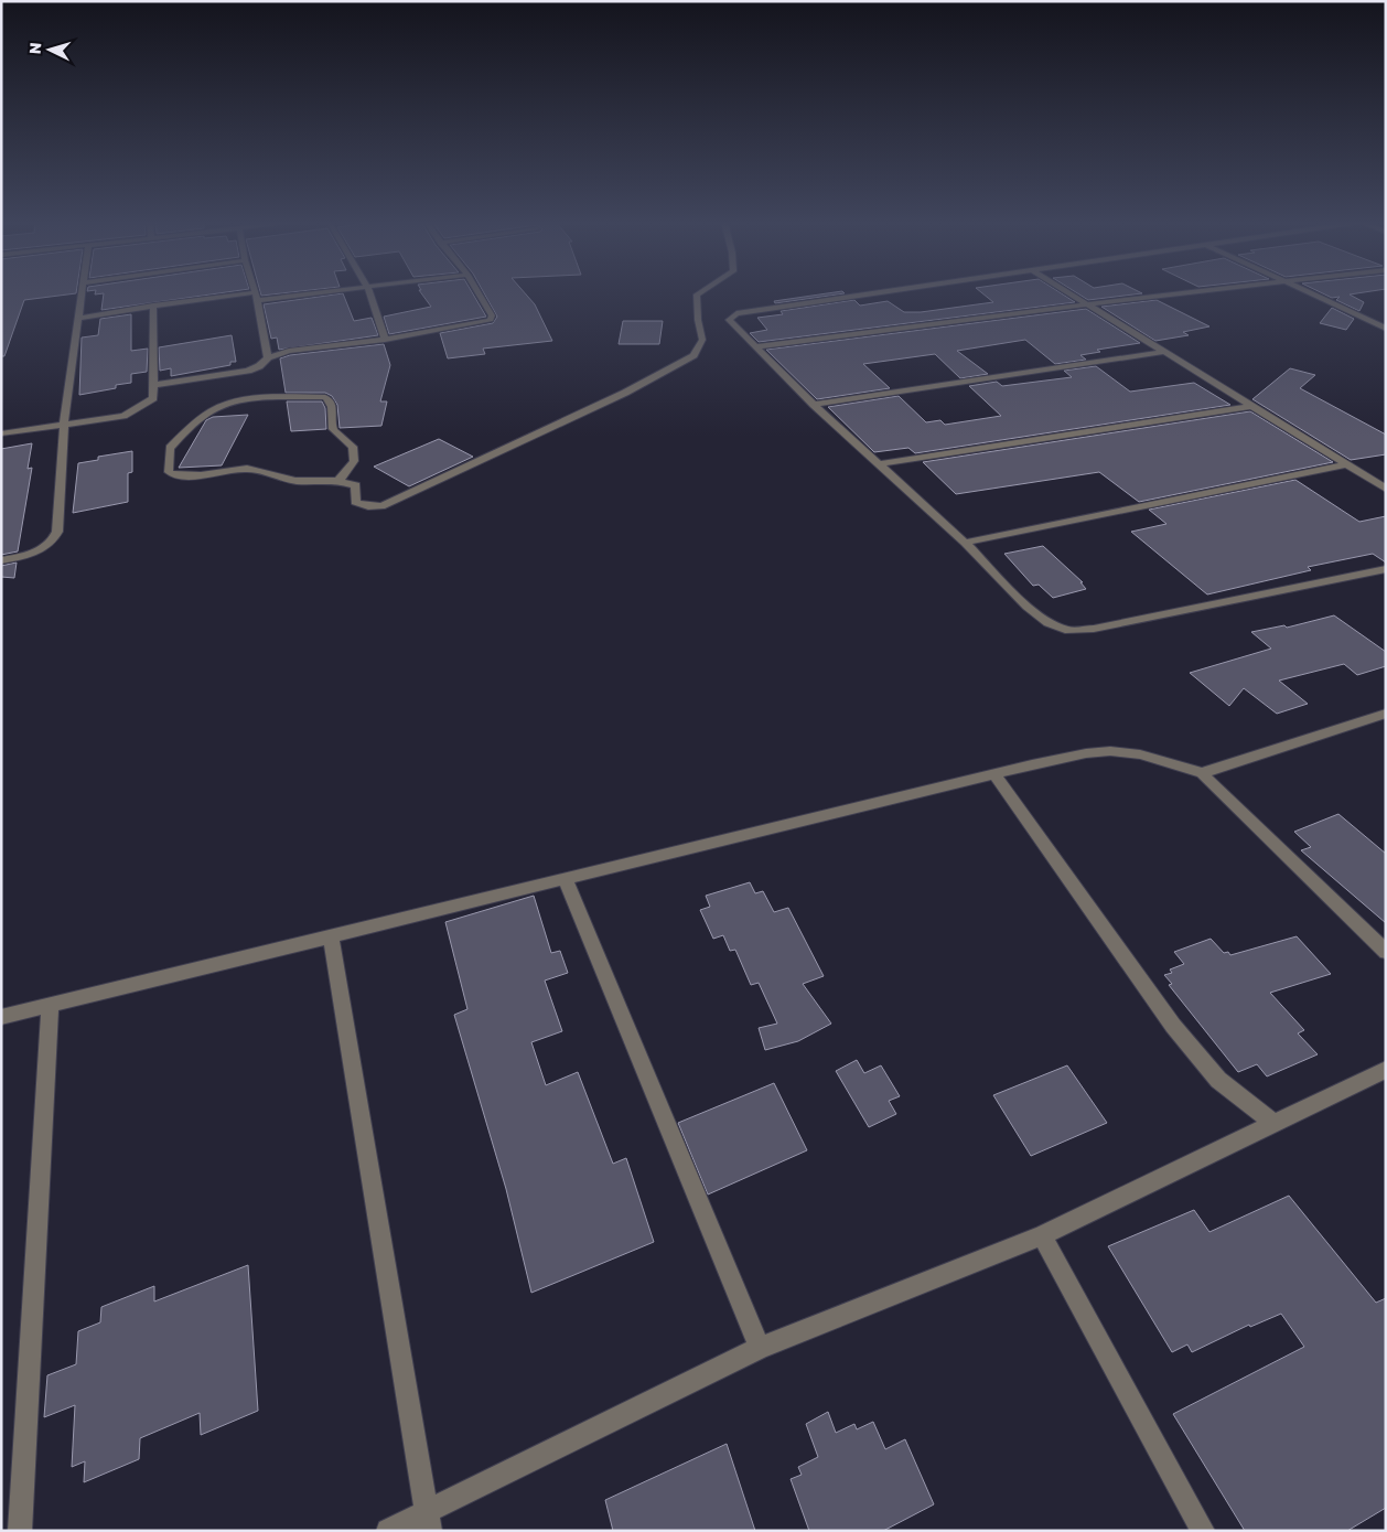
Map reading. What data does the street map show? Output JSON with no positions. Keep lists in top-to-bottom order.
{
  "north": "left"
}
